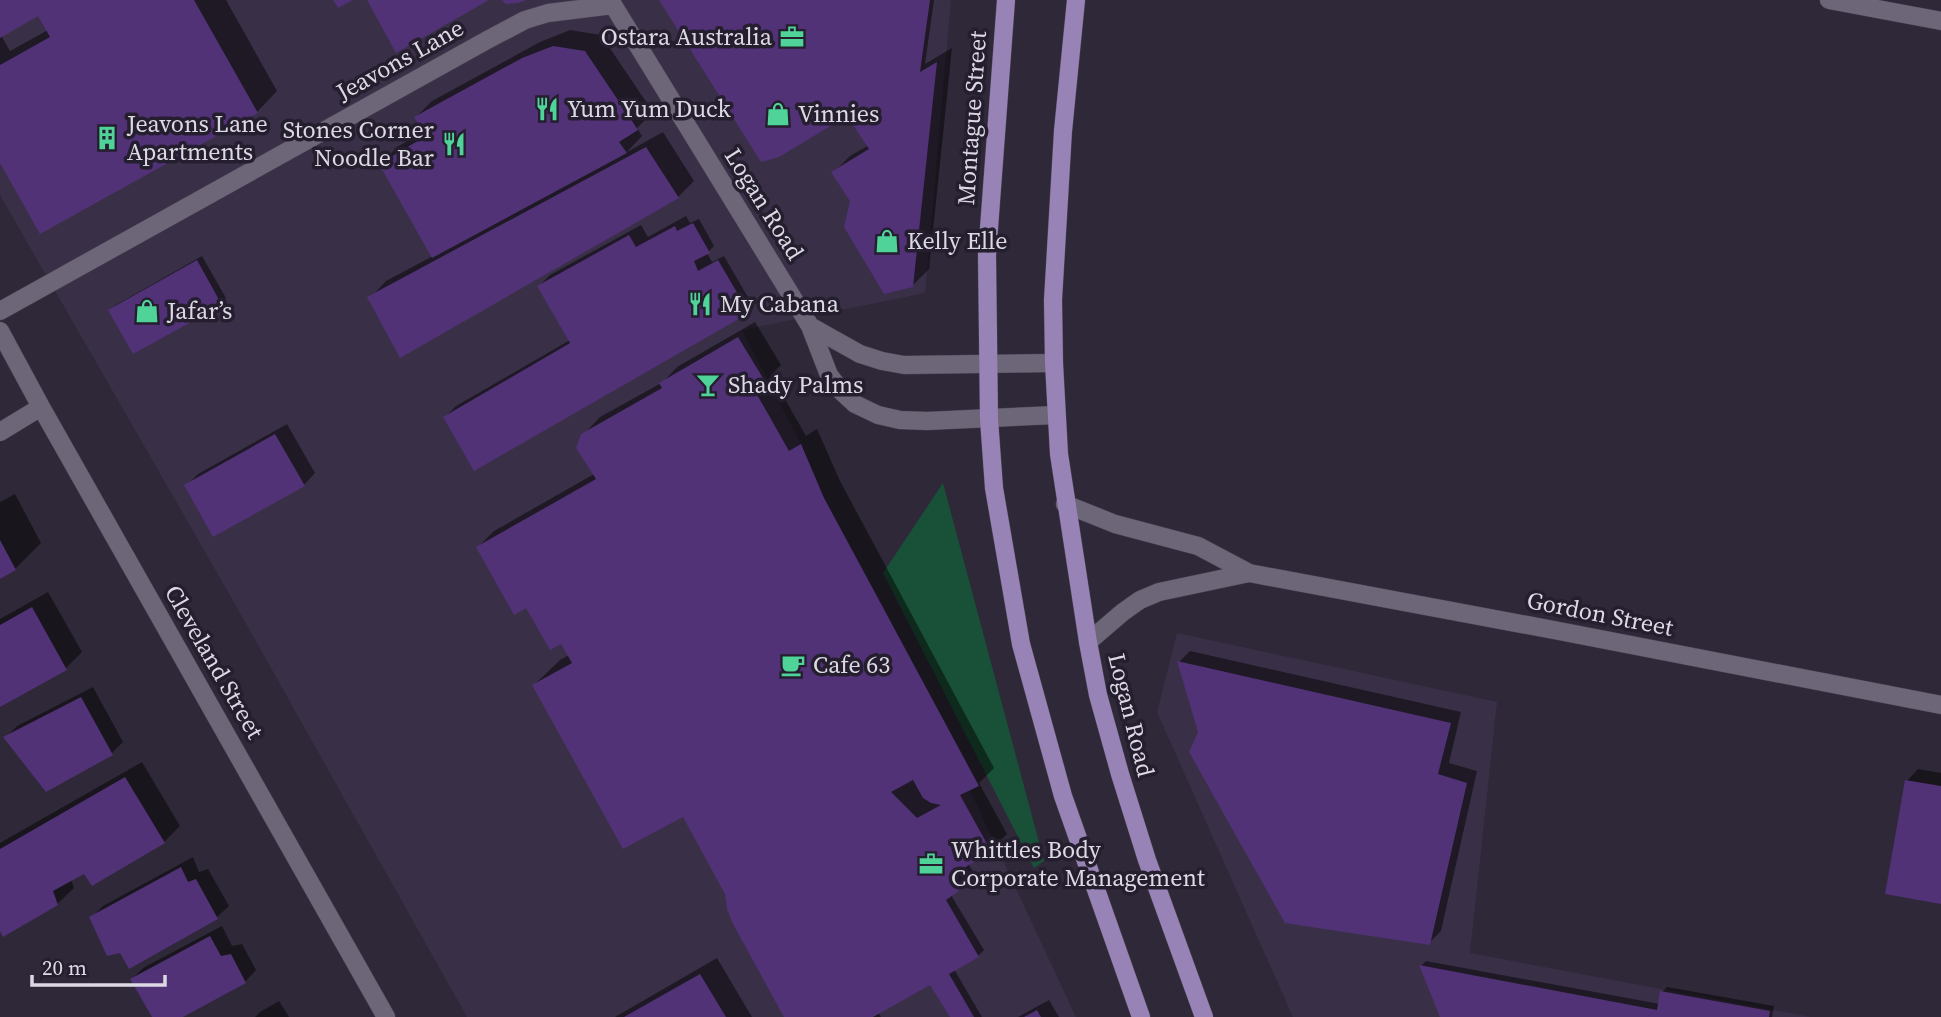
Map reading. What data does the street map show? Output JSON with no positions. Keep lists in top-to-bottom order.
{
  "streets": {
    "main road": ["Montague Street", "Logan Road"],
    "street": ["Jeavons Lane", "Gordon Street", "Cleveland Street"]
  },
  "crossings": [
    ["Jeavons Lane", "Logan Road"],
    ["Montague Street", "Logan Road"],
    ["Logan Road", "Gordon Street"]
  ],
  "places": {
    "office": ["Ostara Australia", "Whittles Body Corporate Management"],
    "restaurant": ["Yum Yum Duck", "Stones Corner Noodle Bar", "My Cabana"],
    "shop": ["Vinnies", "Kelly Elle", "Jafar’s"],
    "building": ["Jeavons Lane Apartments"],
    "bar": ["Shady Palms"],
    "cafe": ["Cafe 63"]
  },
  "scale_bar": "20 m"
}
